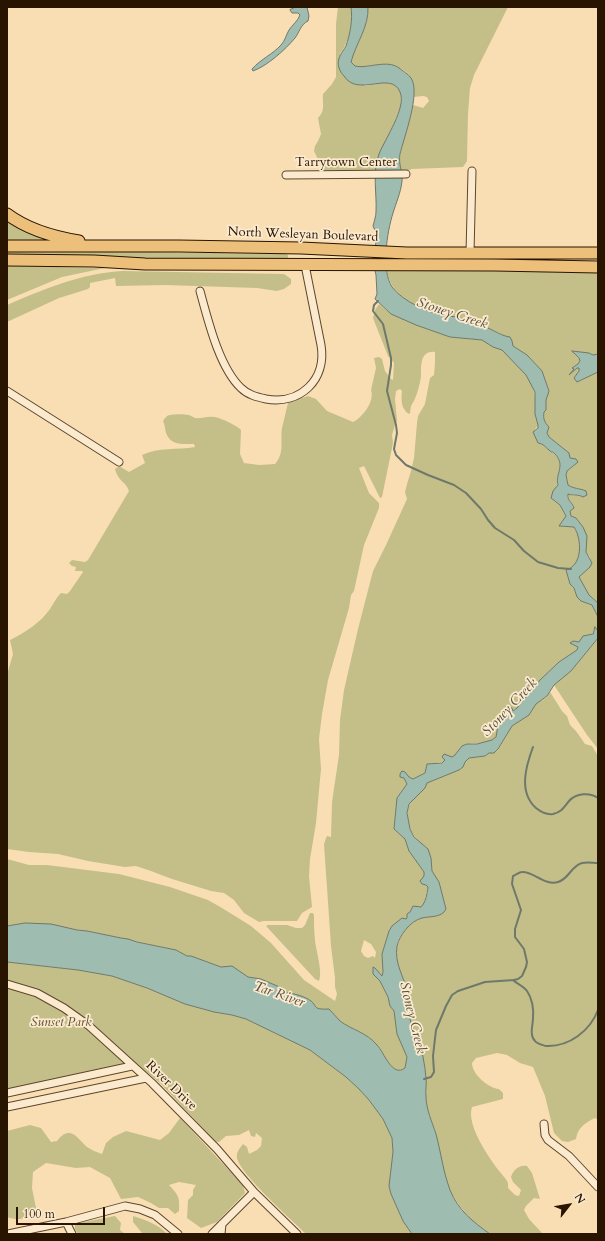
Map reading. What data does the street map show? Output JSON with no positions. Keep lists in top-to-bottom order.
{
  "streets": {
    "highway": ["North Wesleyan Boulevard"],
    "street": ["Tarrytown Center", "River Drive"]
  },
  "water": ["Stoney Creek", "Tar River"],
  "parks": ["Sunset Park"],
  "scale_bar": "100 m",
  "north": "top right"
}
